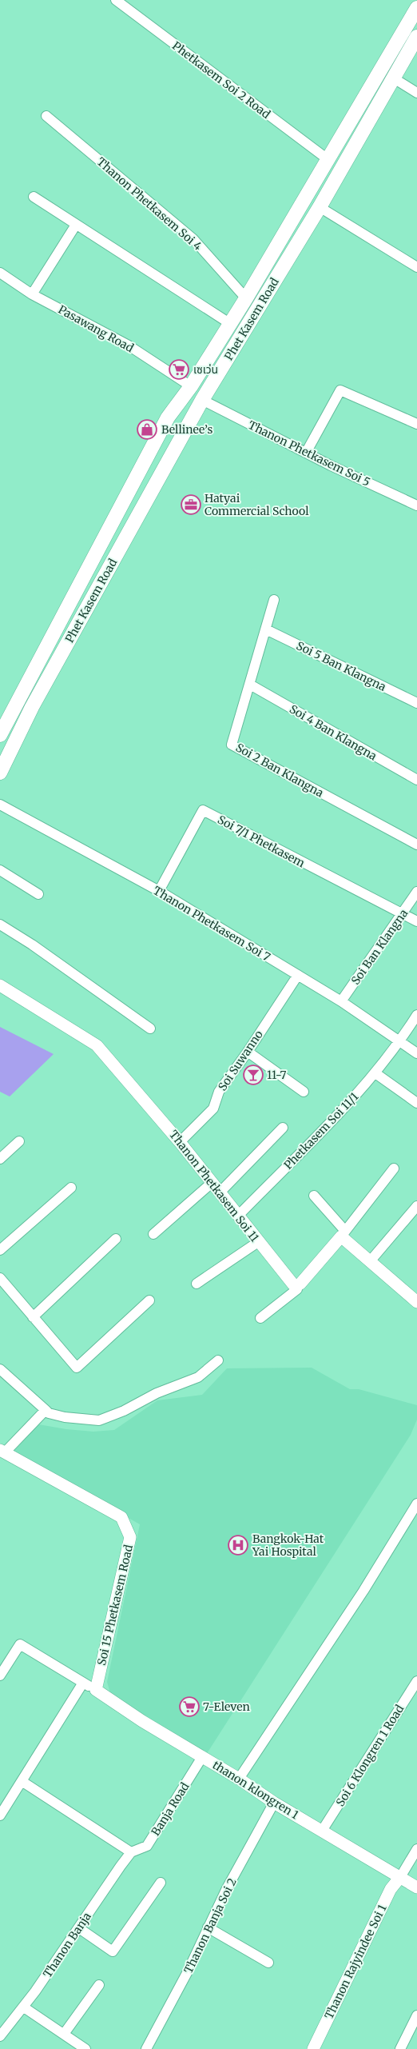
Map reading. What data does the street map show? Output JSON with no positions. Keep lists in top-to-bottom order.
{
  "streets": {
    "main road": ["Phet Kasem Road"],
    "street": [
      "Phetkasem Soi 2 Road",
      "Thanon Phetkasem Soi 4",
      "Pasawang Road",
      "Thanon Phetkasem Soi 5",
      "Soi 5 Ban Klangna",
      "Soi 4 Ban Klangna",
      "Soi 2 Ban Klangna",
      "Soi 7/1 Phetkasem",
      "Thanon Phetkasem Soi 7",
      "Soi Ban Klangna",
      "Soi Suwanno",
      "Phetkasem Soi 11/1",
      "Thanon Phetkasem Soi 11",
      "Soi 15 Phetkasem Road",
      "Soi 6 Klongren 1 Road",
      "thanon klongren 1",
      "Banja Road",
      "Thanon Banja Soi 2",
      "Thanon Banja",
      "Thanon Rajyindee Soi 1"
    ]
  },
  "crossings": [
    ["Phetkasem Soi 2 Road", "Phet Kasem Road"],
    ["Thanon Phetkasem Soi 4", "Phet Kasem Road"],
    ["Phet Kasem Road", "Pasawang Road"],
    ["Phet Kasem Road", "Thanon Phetkasem Soi 5"],
    ["Soi 5 Ban Klangna", "Soi 2 Ban Klangna"],
    ["Soi 4 Ban Klangna", "Soi 2 Ban Klangna"],
    ["Soi 7/1 Phetkasem", "Thanon Phetkasem Soi 7"],
    ["Soi 7/1 Phetkasem", "Soi Ban Klangna"],
    ["Thanon Phetkasem Soi 7", "Soi Ban Klangna"],
    ["Thanon Phetkasem Soi 7", "Soi Suwanno"],
    ["Thanon Phetkasem Soi 7", "Phetkasem Soi 11/1"],
    ["Soi Suwanno", "Thanon Phetkasem Soi 11"],
    ["Phetkasem Soi 11/1", "Thanon Phetkasem Soi 11"],
    ["Soi 15 Phetkasem Road", "thanon klongren 1"],
    ["Soi 6 Klongren 1 Road", "thanon klongren 1"],
    ["thanon klongren 1", "Banja Road"],
    ["thanon klongren 1", "Thanon Banja Soi 2"],
    ["thanon klongren 1", "Thanon Rajyindee Soi 1"],
    ["Banja Road", "Thanon Banja"]
  ],
  "places": {
    "supermarket": ["เซเว่น", "7-Eleven"],
    "shop": ["Bellinee’s"],
    "office": ["Hatyai Commercial School"],
    "bar": ["11-7"],
    "hospital": ["Bangkok-Hat Yai Hospital"]
  }
}
